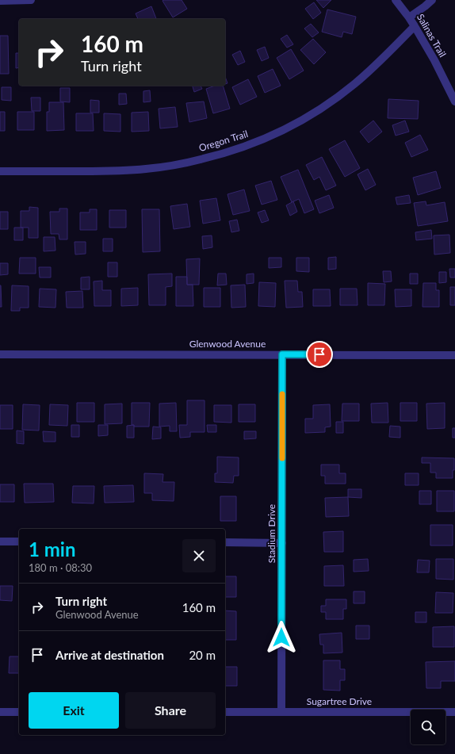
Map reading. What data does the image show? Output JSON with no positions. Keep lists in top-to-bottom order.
{
  "streets": {
    "street": [
      "Salinas Trail",
      "Oregon Trail",
      "Glenwood Avenue",
      "Stadium Drive",
      "Sugartree Drive"
    ]
  },
  "crossings": [
    ["Salinas Trail", "Oregon Trail"],
    ["Glenwood Avenue", "Stadium Drive"],
    ["Stadium Drive", "Sugartree Drive"]
  ],
  "page": {
    "turn": ["160 m", "Turn right"],
    "heading": ["1 min", "180 m · 08:30"],
    "list": [
      {
        "name": "Turn right",
        "note": "Glenwood Avenue",
        "value": "160 m"
      },
      {
        "name": "Arrive at destination",
        "value": "20 m"
      }
    ],
    "buttons": ["Exit", "Share"]
  }
}
